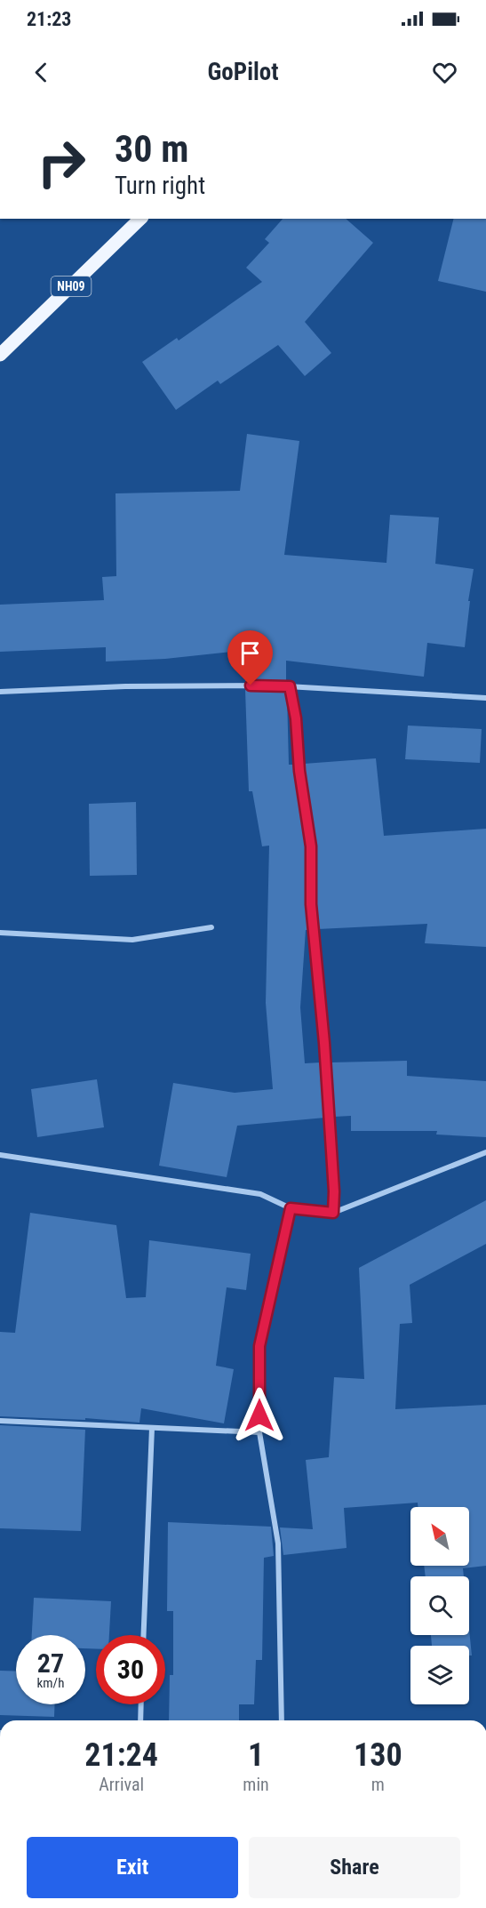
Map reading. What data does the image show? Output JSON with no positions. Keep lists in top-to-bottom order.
{
  "streets": {
    "main road": ["NH09"]
  },
  "north": "top left",
  "page": {
    "status": "21:23",
    "header": "GoPilot",
    "turn": ["30 m", "Turn right"],
    "speed": "27 km/h",
    "limit": "30",
    "eta": [
      "21:24",
      "Arrival",
      "1",
      "min",
      "130",
      "m"
    ],
    "buttons": ["Exit", "Share"]
  }
}
